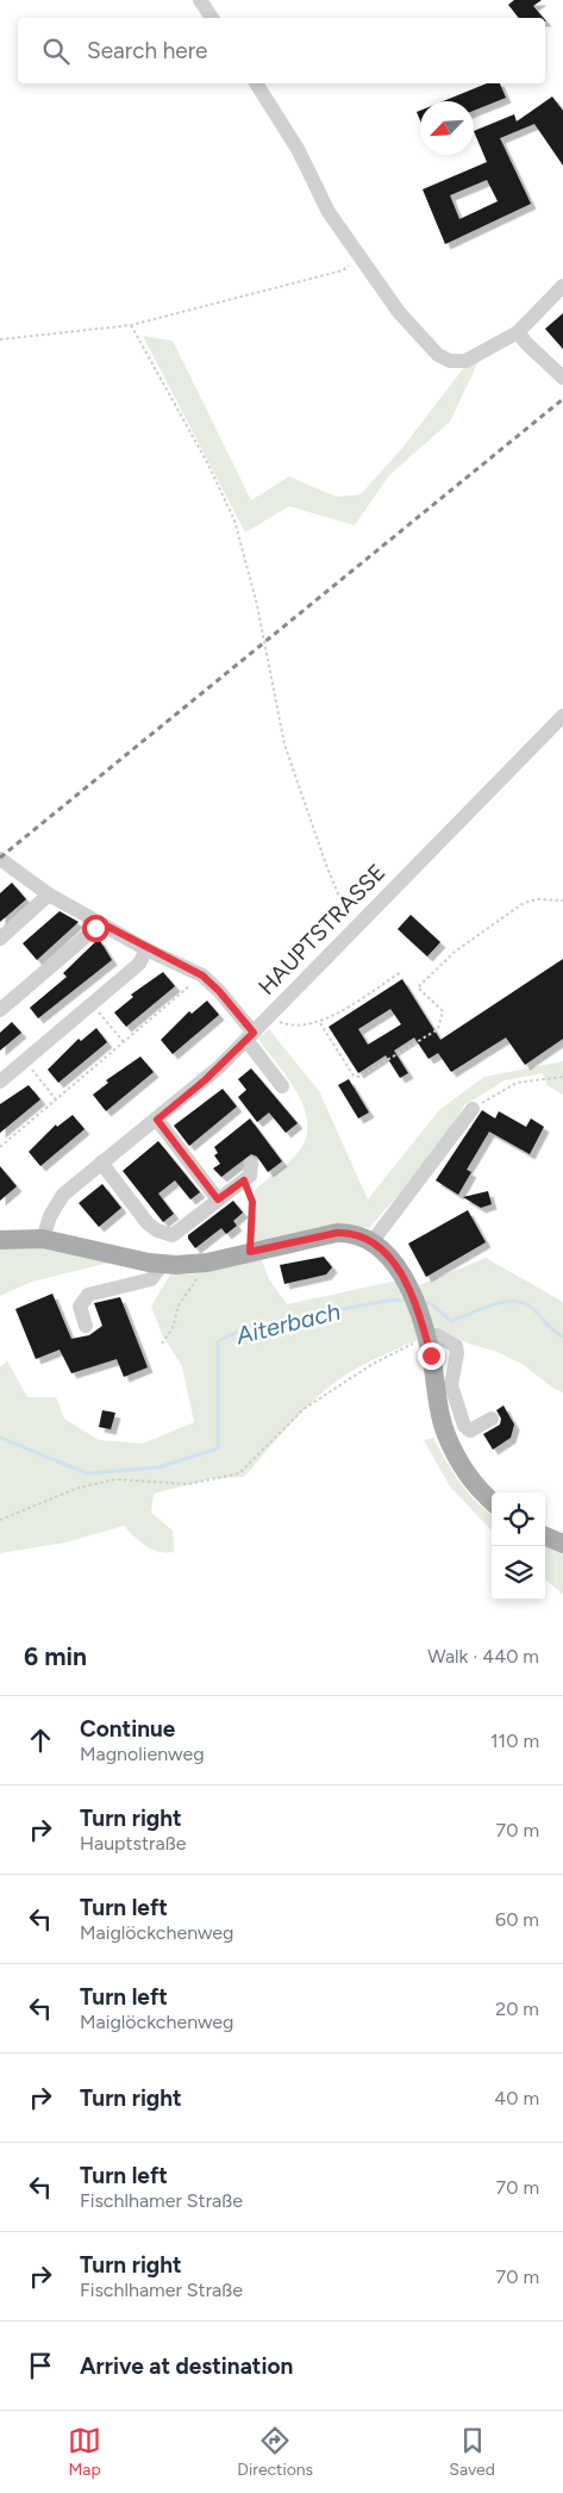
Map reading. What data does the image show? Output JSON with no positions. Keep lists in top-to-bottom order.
{
  "streets": {
    "street": ["HAUPTSTRASSE"]
  },
  "water": ["Aiterbach"],
  "north": "bottom left",
  "page": {
    "search": "Search here",
    "heading": ["6 min", "Walk · 440 m"],
    "list": [
      ["Continue", "Magnolienweg", "110 m"],
      ["Turn right", "Hauptstraße", "70 m"],
      ["Turn left", "Maiglöckchenweg", "60 m"],
      ["Turn left", "Maiglöckchenweg", "20 m"],
      ["Turn right", "40 m"],
      ["Turn left", "Fischlhamer Straße", "70 m"],
      ["Turn right", "Fischlhamer Straße", "70 m"],
      "Arrive at destination"
    ],
    "nav": ["Map", "Directions", "Saved"]
  }
}
